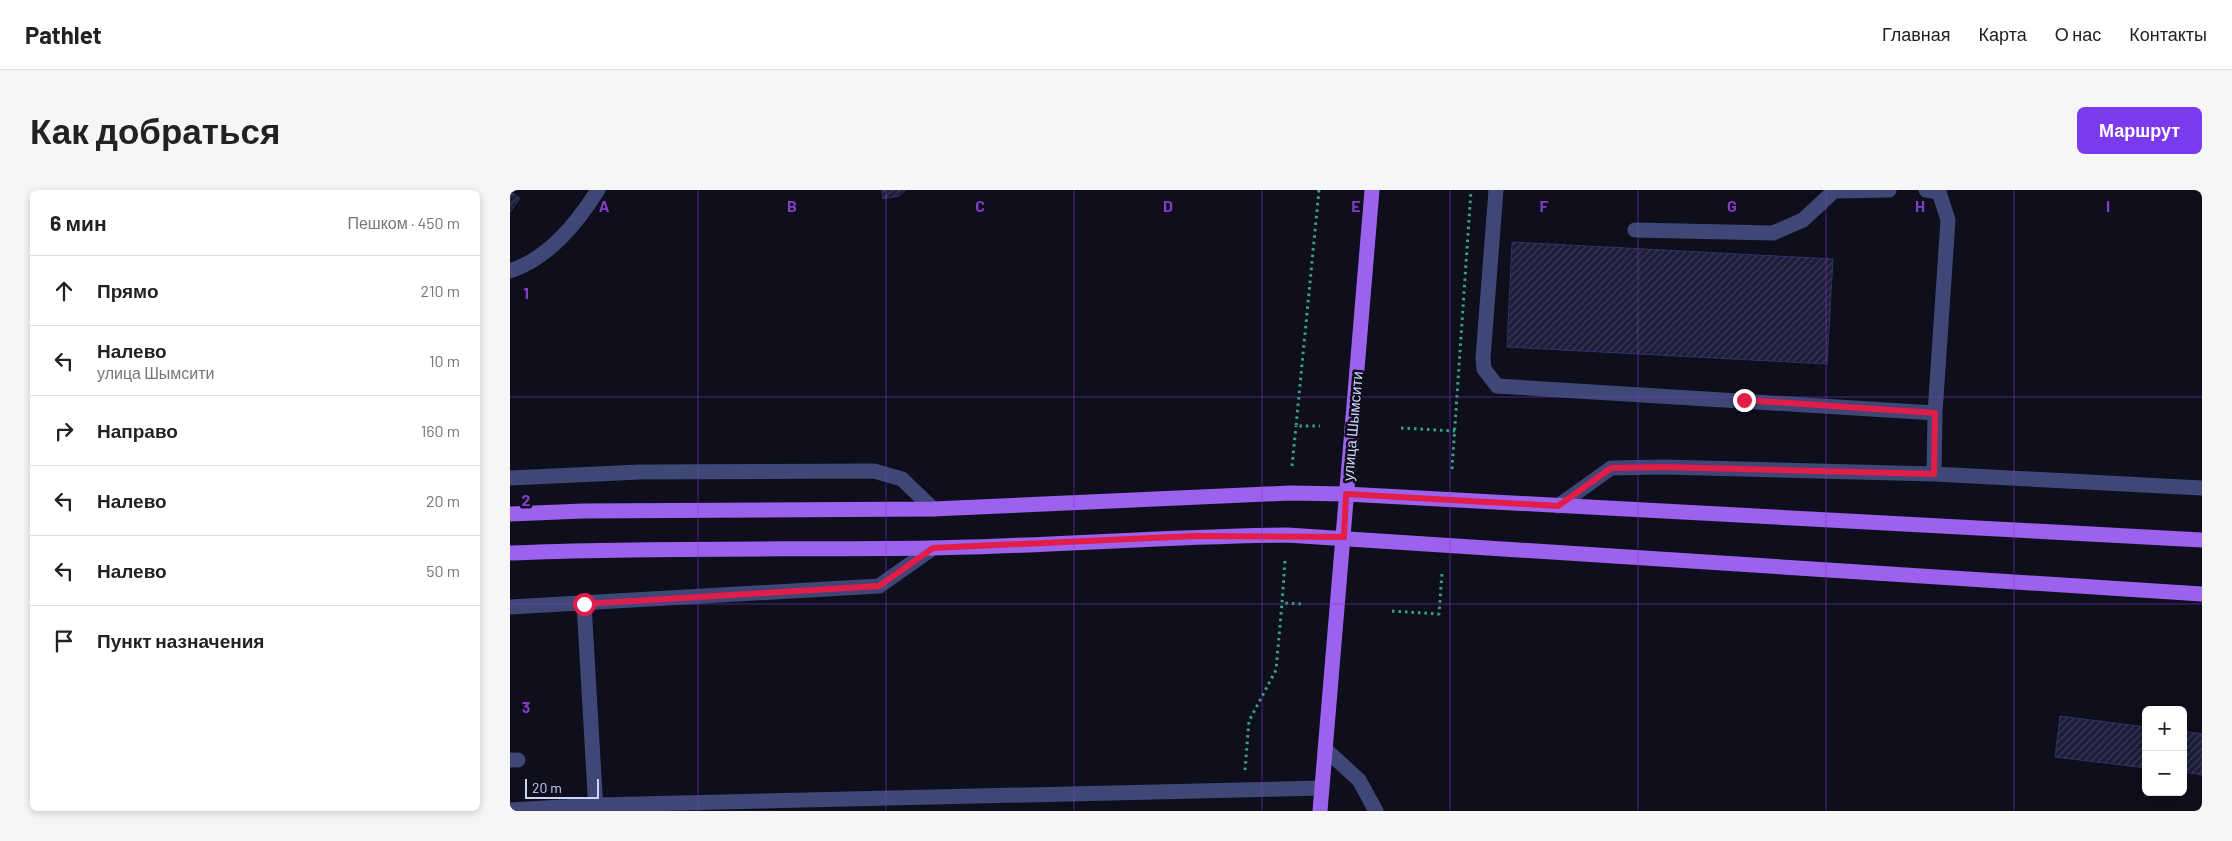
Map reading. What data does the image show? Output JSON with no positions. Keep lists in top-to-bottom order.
{
  "streets": {
    "main road": ["улица Шымсити"]
  },
  "scale_bar": "20 m",
  "page": {
    "header": "Pathlet",
    "nav": [
      "Главная",
      "Карта",
      "О нас",
      "Контакты"
    ],
    "buttons": "Маршрут",
    "title": "Как добраться",
    "heading": ["6 мин", "Пешком · 450 m"],
    "list": [
      ["Прямо", "210 m"],
      ["Налево", "улица Шымсити", "10 m"],
      ["Направо", "160 m"],
      ["Налево", "20 m"],
      ["Налево", "50 m"],
      "Пункт назначения"
    ],
    "map_buttons": ["+", "−"],
    "scale": "20 m"
  },
  "grid": {
    "columns": [
      "A",
      "B",
      "C",
      "D",
      "E",
      "F",
      "G",
      "H",
      "I"
    ],
    "rows": ["1", "2", "3"]
  }
}
